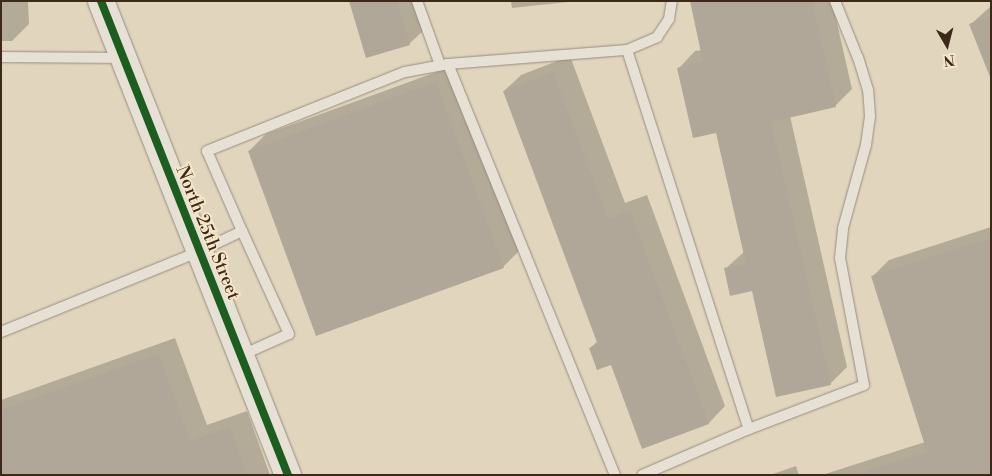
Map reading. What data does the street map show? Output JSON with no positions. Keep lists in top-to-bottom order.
{
  "streets": {
    "street": ["North 25th Street"]
  },
  "north": "bottom"
}
